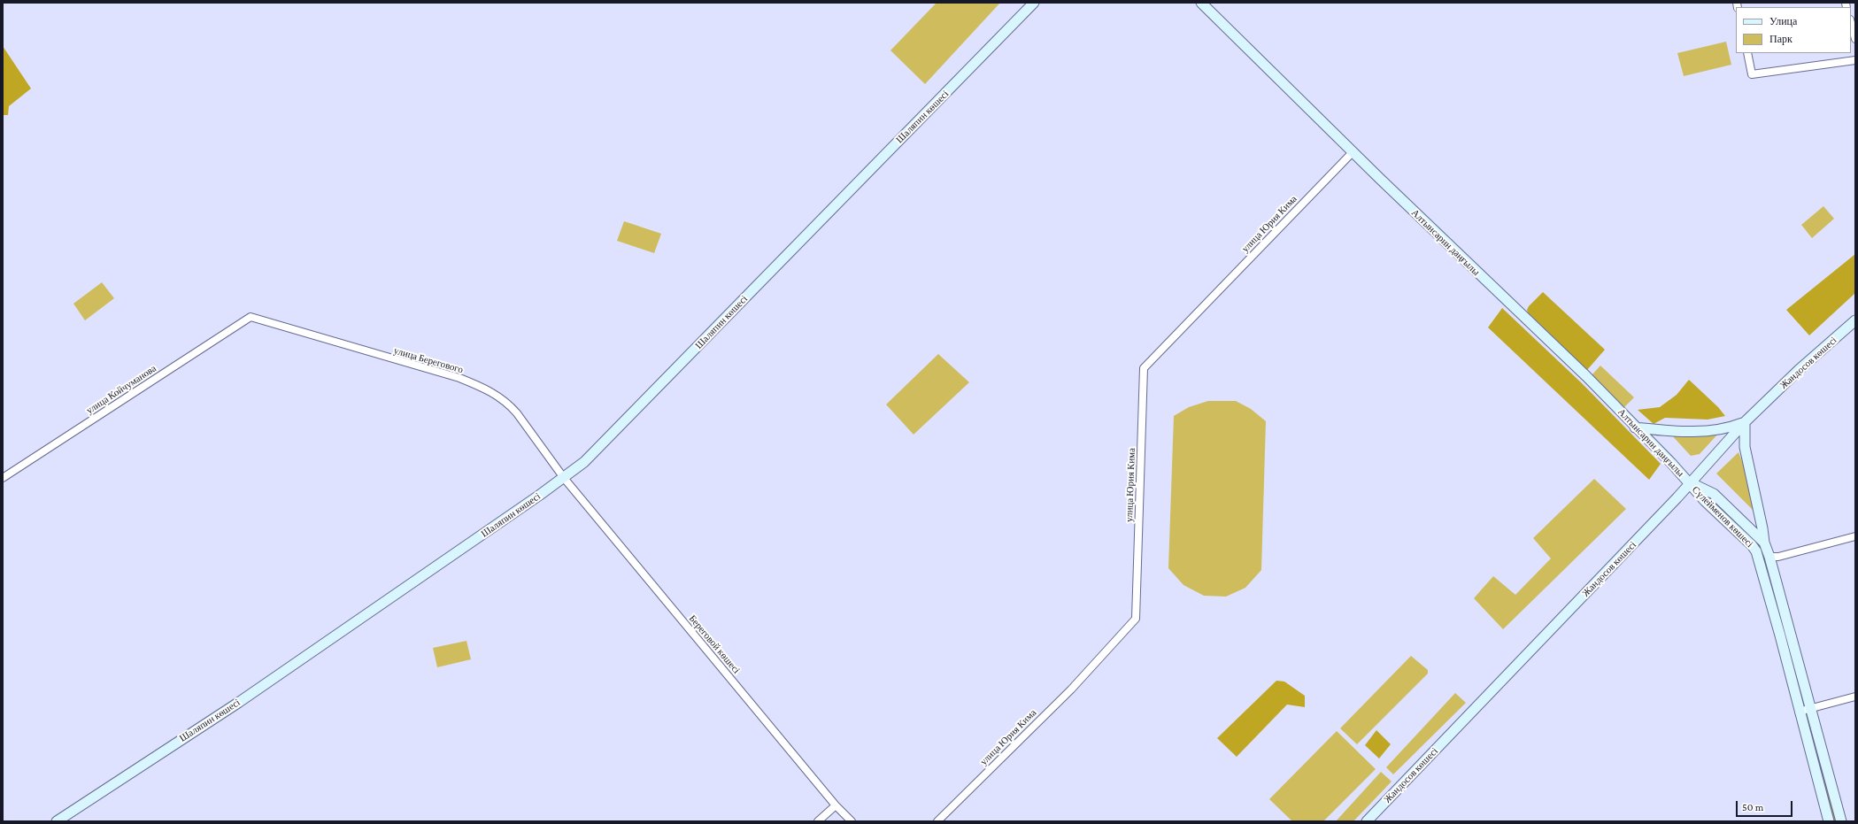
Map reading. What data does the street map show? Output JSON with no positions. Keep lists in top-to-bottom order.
{
  "streets": {
    "main road": [
      "Шаляпин көшесі",
      "Алтынсарин даңғылы",
      "Жандосов көшесі",
      "Сүлейменов көшесі"
    ],
    "street": [
      "улица Юрия Кима",
      "улица Берегового",
      "улица Койчуманова",
      "Береговой көшесі"
    ]
  },
  "crossings": [
    ["Шаляпин көшесі", "улица Берегового"],
    ["Шаляпин көшесі", "Береговой көшесі"],
    ["улица Юрия Кима", "Алтынсарин даңғылы"],
    ["Алтынсарин даңғылы", "Жандосов көшесі"],
    ["Алтынсарин даңғылы", "Сүлейменов көшесі"],
    ["улица Берегового", "улица Койчуманова"],
    ["улица Берегового", "Береговой көшесі"],
    ["Жандосов көшесі", "Сүлейменов көшесі"]
  ],
  "legend": ["Улица", "Парк"],
  "scale_bar": "50 m"
}
